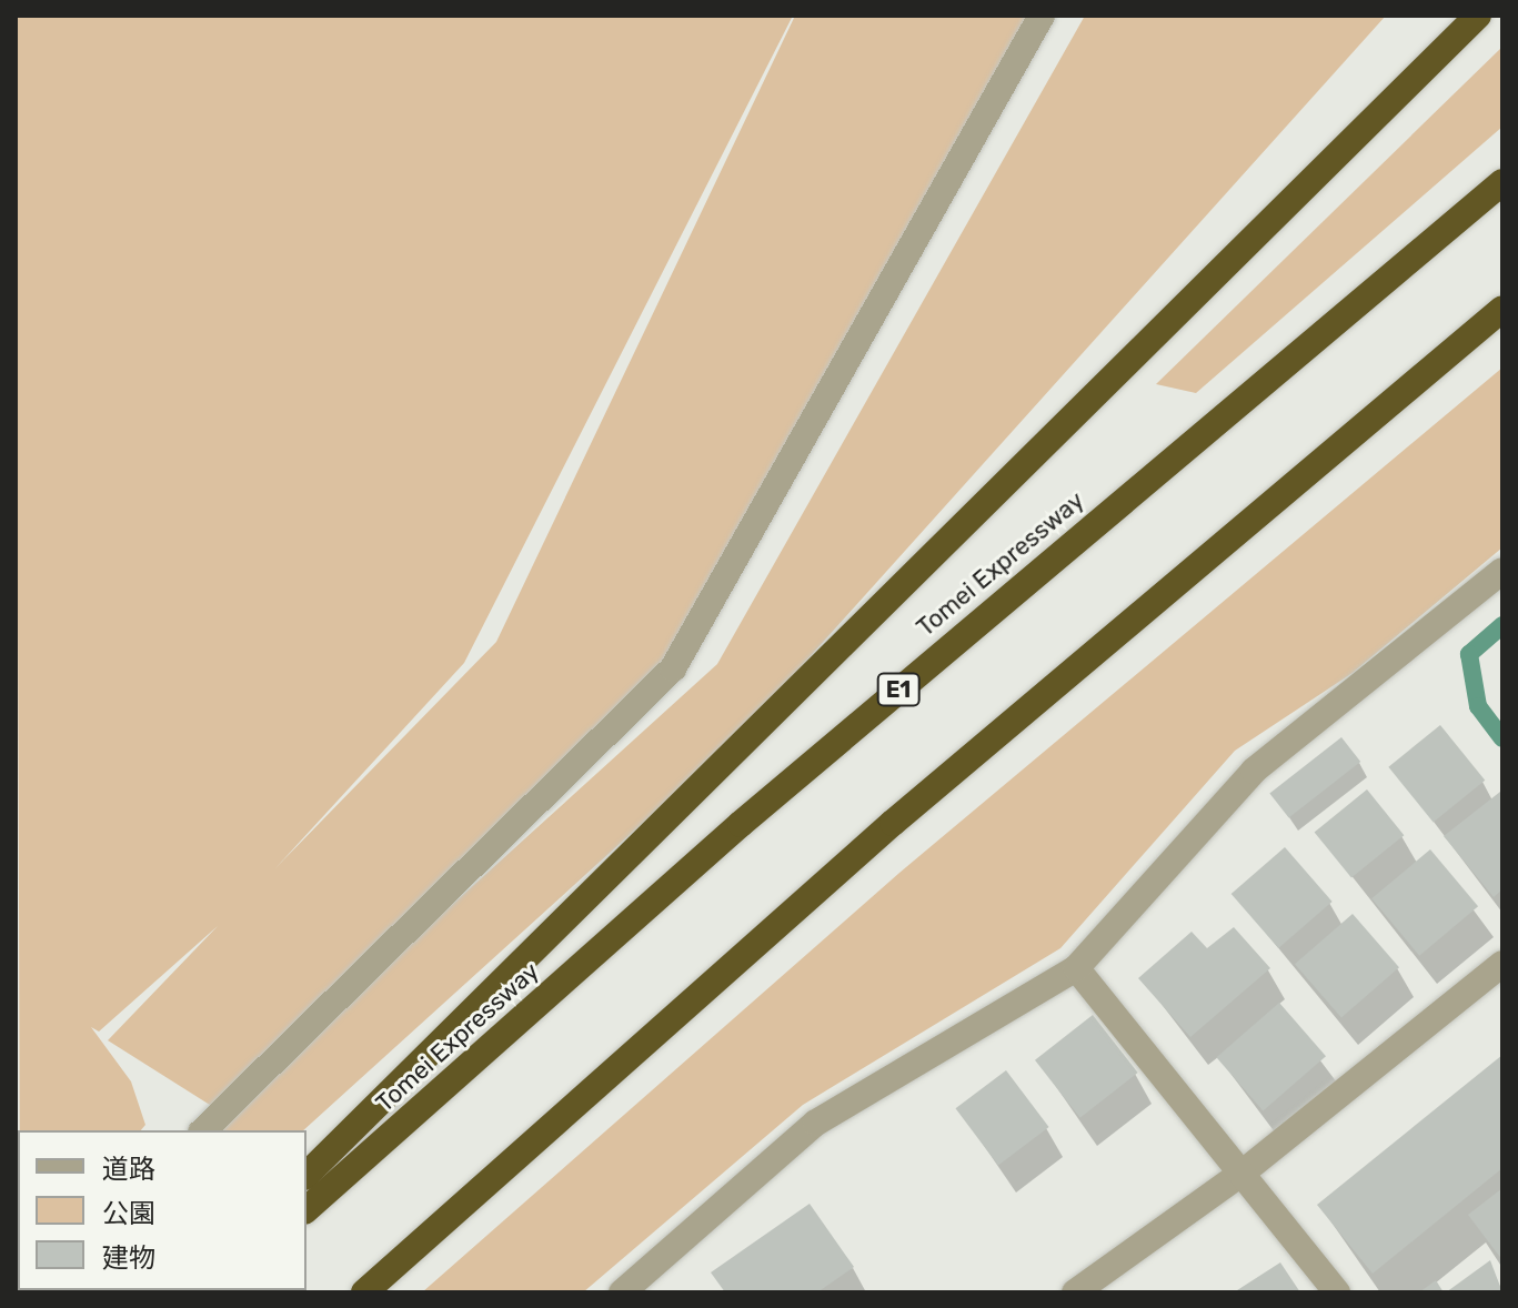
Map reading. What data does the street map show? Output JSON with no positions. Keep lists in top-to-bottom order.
{
  "streets": {
    "highway": ["Tomei Expressway", "E1"]
  },
  "legend": ["道路", "公園", "建物"]
}
